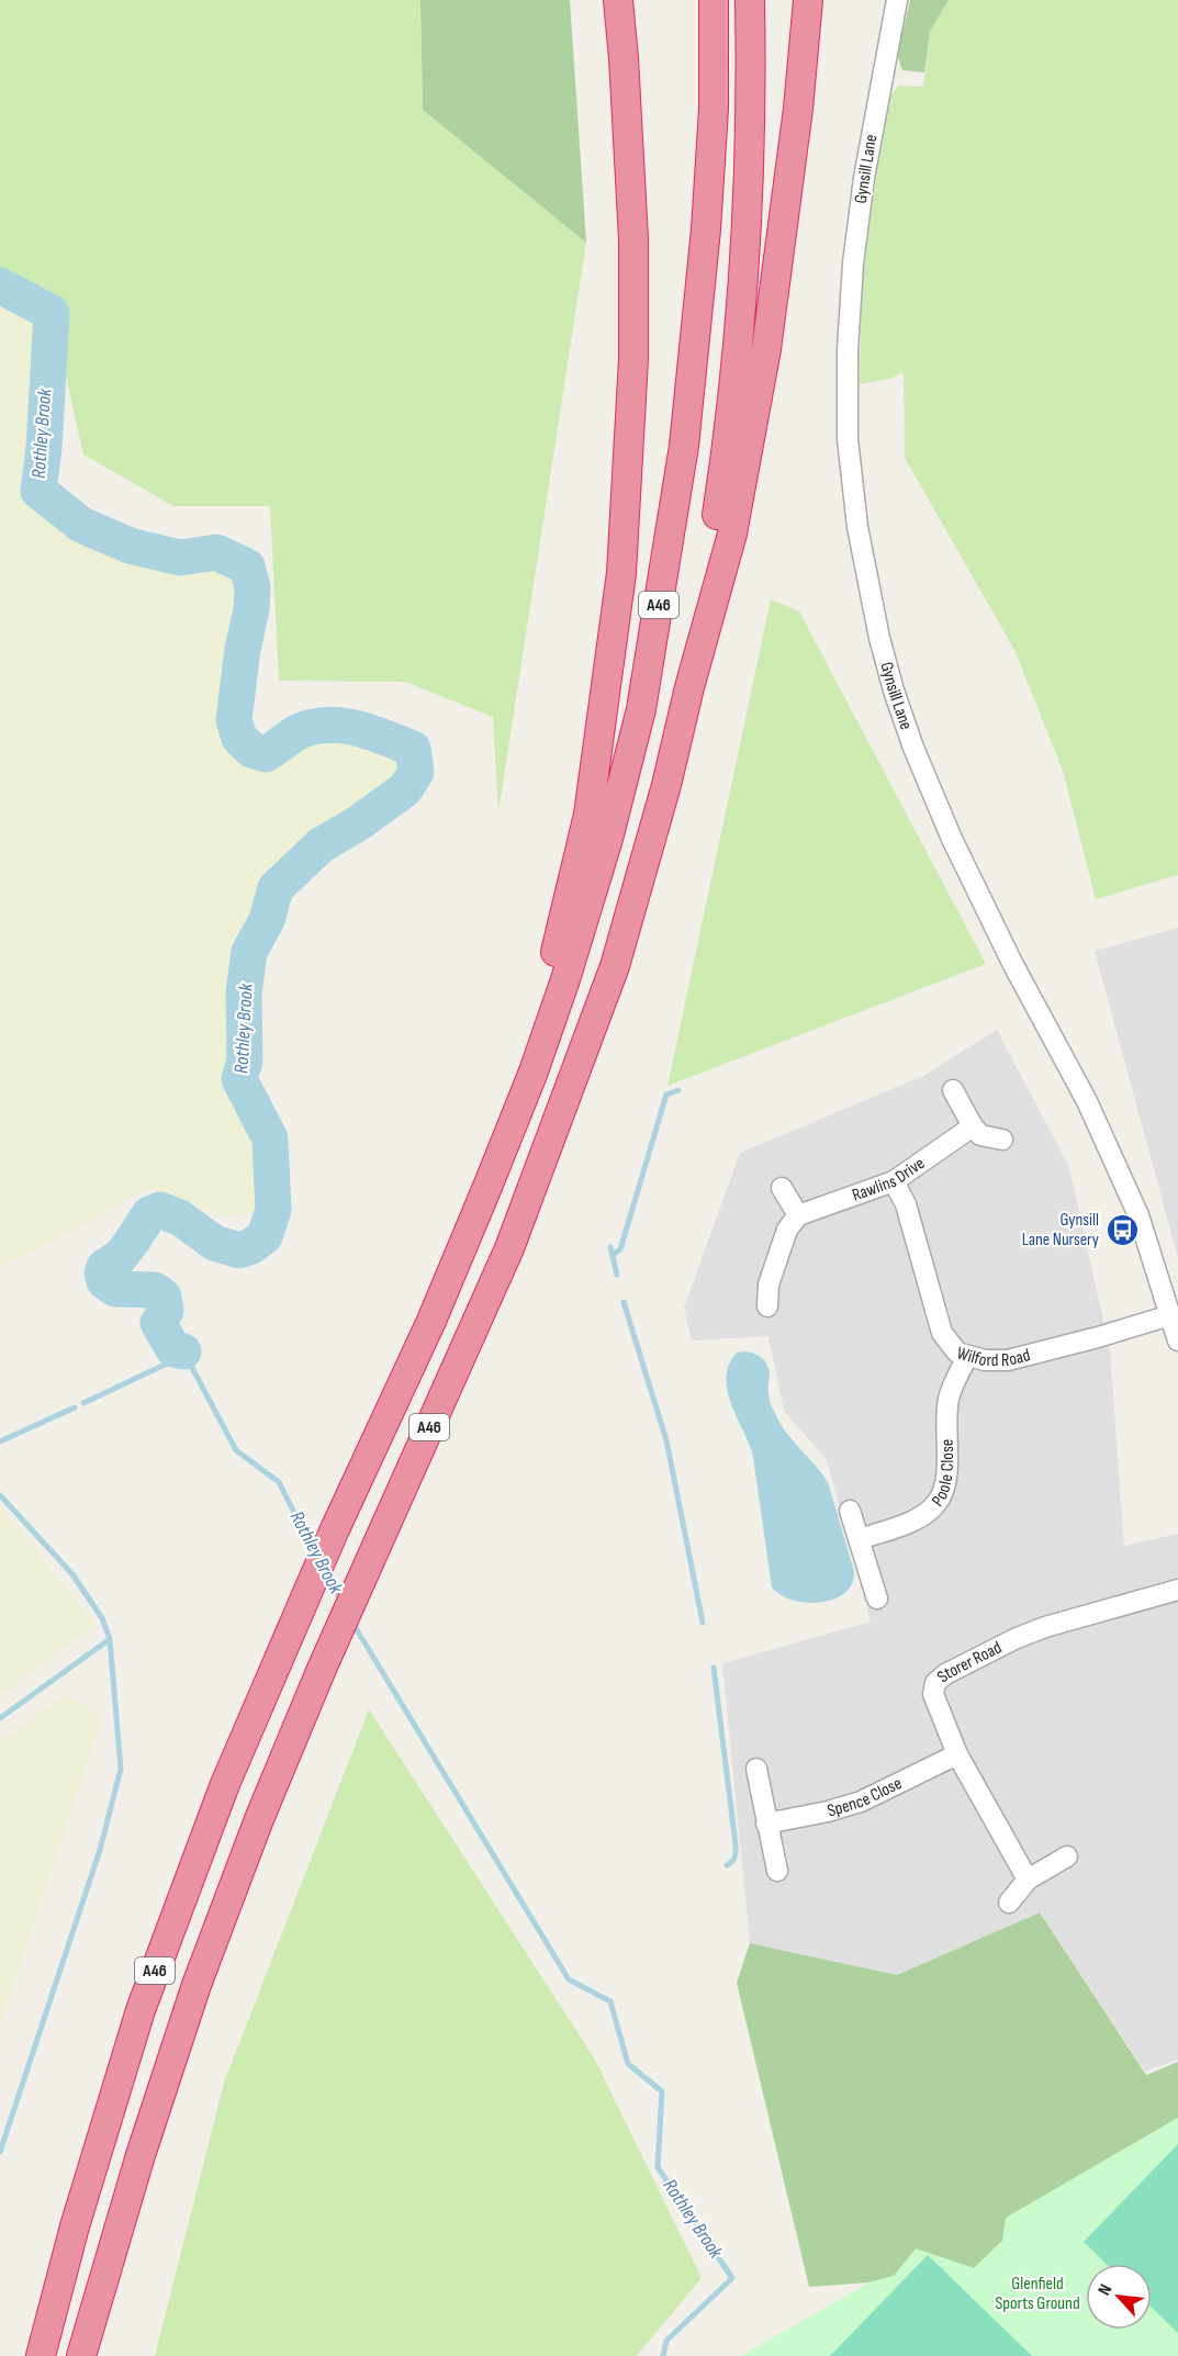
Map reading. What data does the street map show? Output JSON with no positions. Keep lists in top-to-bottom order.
{
  "streets": {
    "highway": ["A46"],
    "street": [
      "Gynsill Lane",
      "Rawlins Drive",
      "Wilford Road",
      "Poole Close",
      "Storer Road",
      "Spence Close"
    ]
  },
  "crossings": [
    ["Gynsill Lane", "Wilford Road"],
    ["Rawlins Drive", "Wilford Road"],
    ["Wilford Road", "Poole Close"],
    ["Storer Road", "Spence Close"]
  ],
  "water": ["Rothley Brook"],
  "parks": ["Glenfield Sports Ground"],
  "places": {
    "bus stop": ["Gynsill Lane Nursery"]
  },
  "north": "top left"
}
